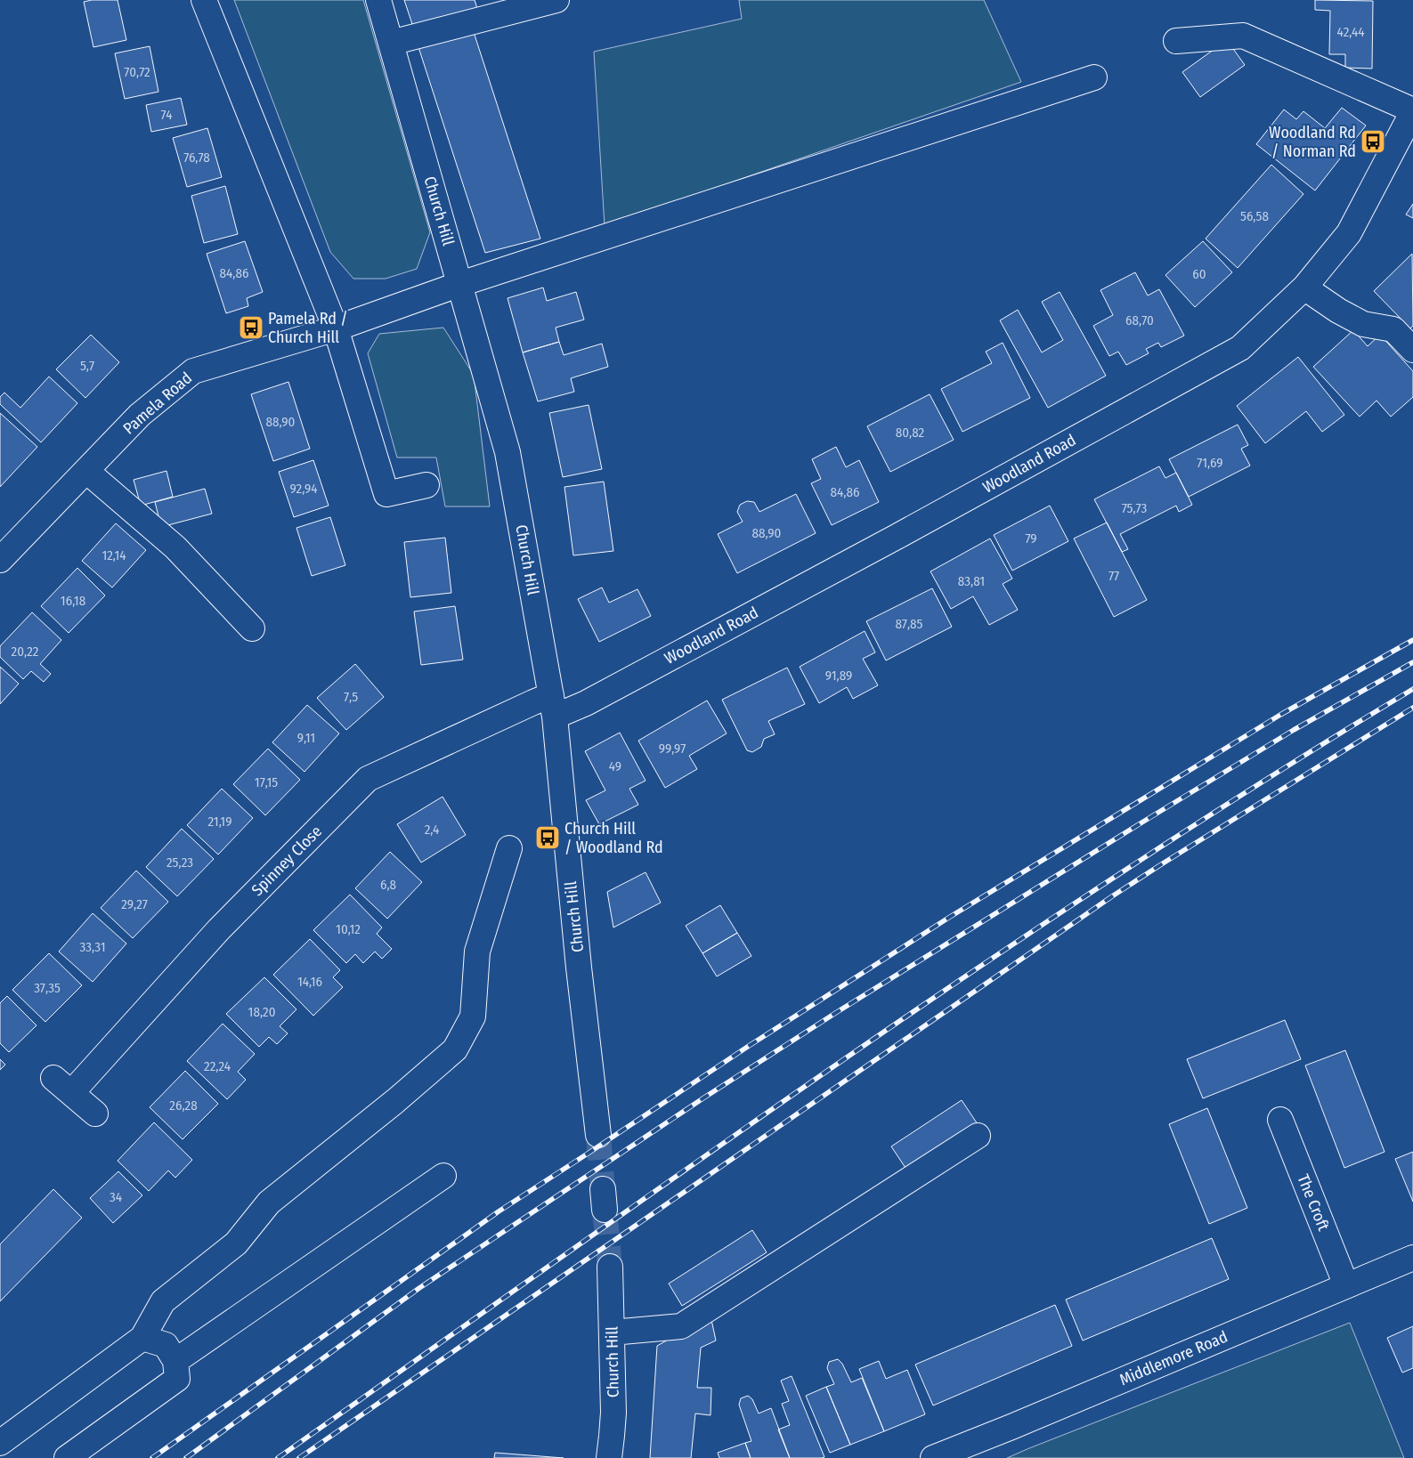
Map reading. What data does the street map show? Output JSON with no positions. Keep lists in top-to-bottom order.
{
  "streets": {
    "street": [
      "Church Hill",
      "Pamela Road",
      "Woodland Road",
      "Spinney Close",
      "The Croft",
      "Middlemore Road"
    ]
  },
  "crossings": [
    ["Church Hill", "Pamela Road"],
    ["Church Hill", "Woodland Road"],
    ["Church Hill", "Spinney Close"],
    ["Woodland Road", "Spinney Close"],
    ["The Croft", "Middlemore Road"]
  ],
  "places": {
    "bus stop": ["Woodland Rd / Norman Rd", "Pamela Rd / Church Hill", "Church Hill / Woodland Rd"]
  },
  "house_numbers": [
    "42,44",
    "70,72",
    "74",
    "76,78",
    "56,58",
    "84,86",
    "60",
    "68,70",
    "5,7",
    "88,90",
    "80,82",
    "71,69",
    "92,94",
    "84,86",
    "75,73",
    "88,90",
    "79",
    "12,14",
    "77",
    "83,81",
    "16,18",
    "87,85",
    "20,22",
    "91,89",
    "7,5",
    "9,11",
    "99,97",
    "49",
    "17,15",
    "21,19",
    "2,4",
    "25,23",
    "6,8",
    "29,27",
    "10,12",
    "33,31",
    "14,16",
    "37,35",
    "18,20",
    "22,24",
    "26,28",
    "34"
  ]
}
